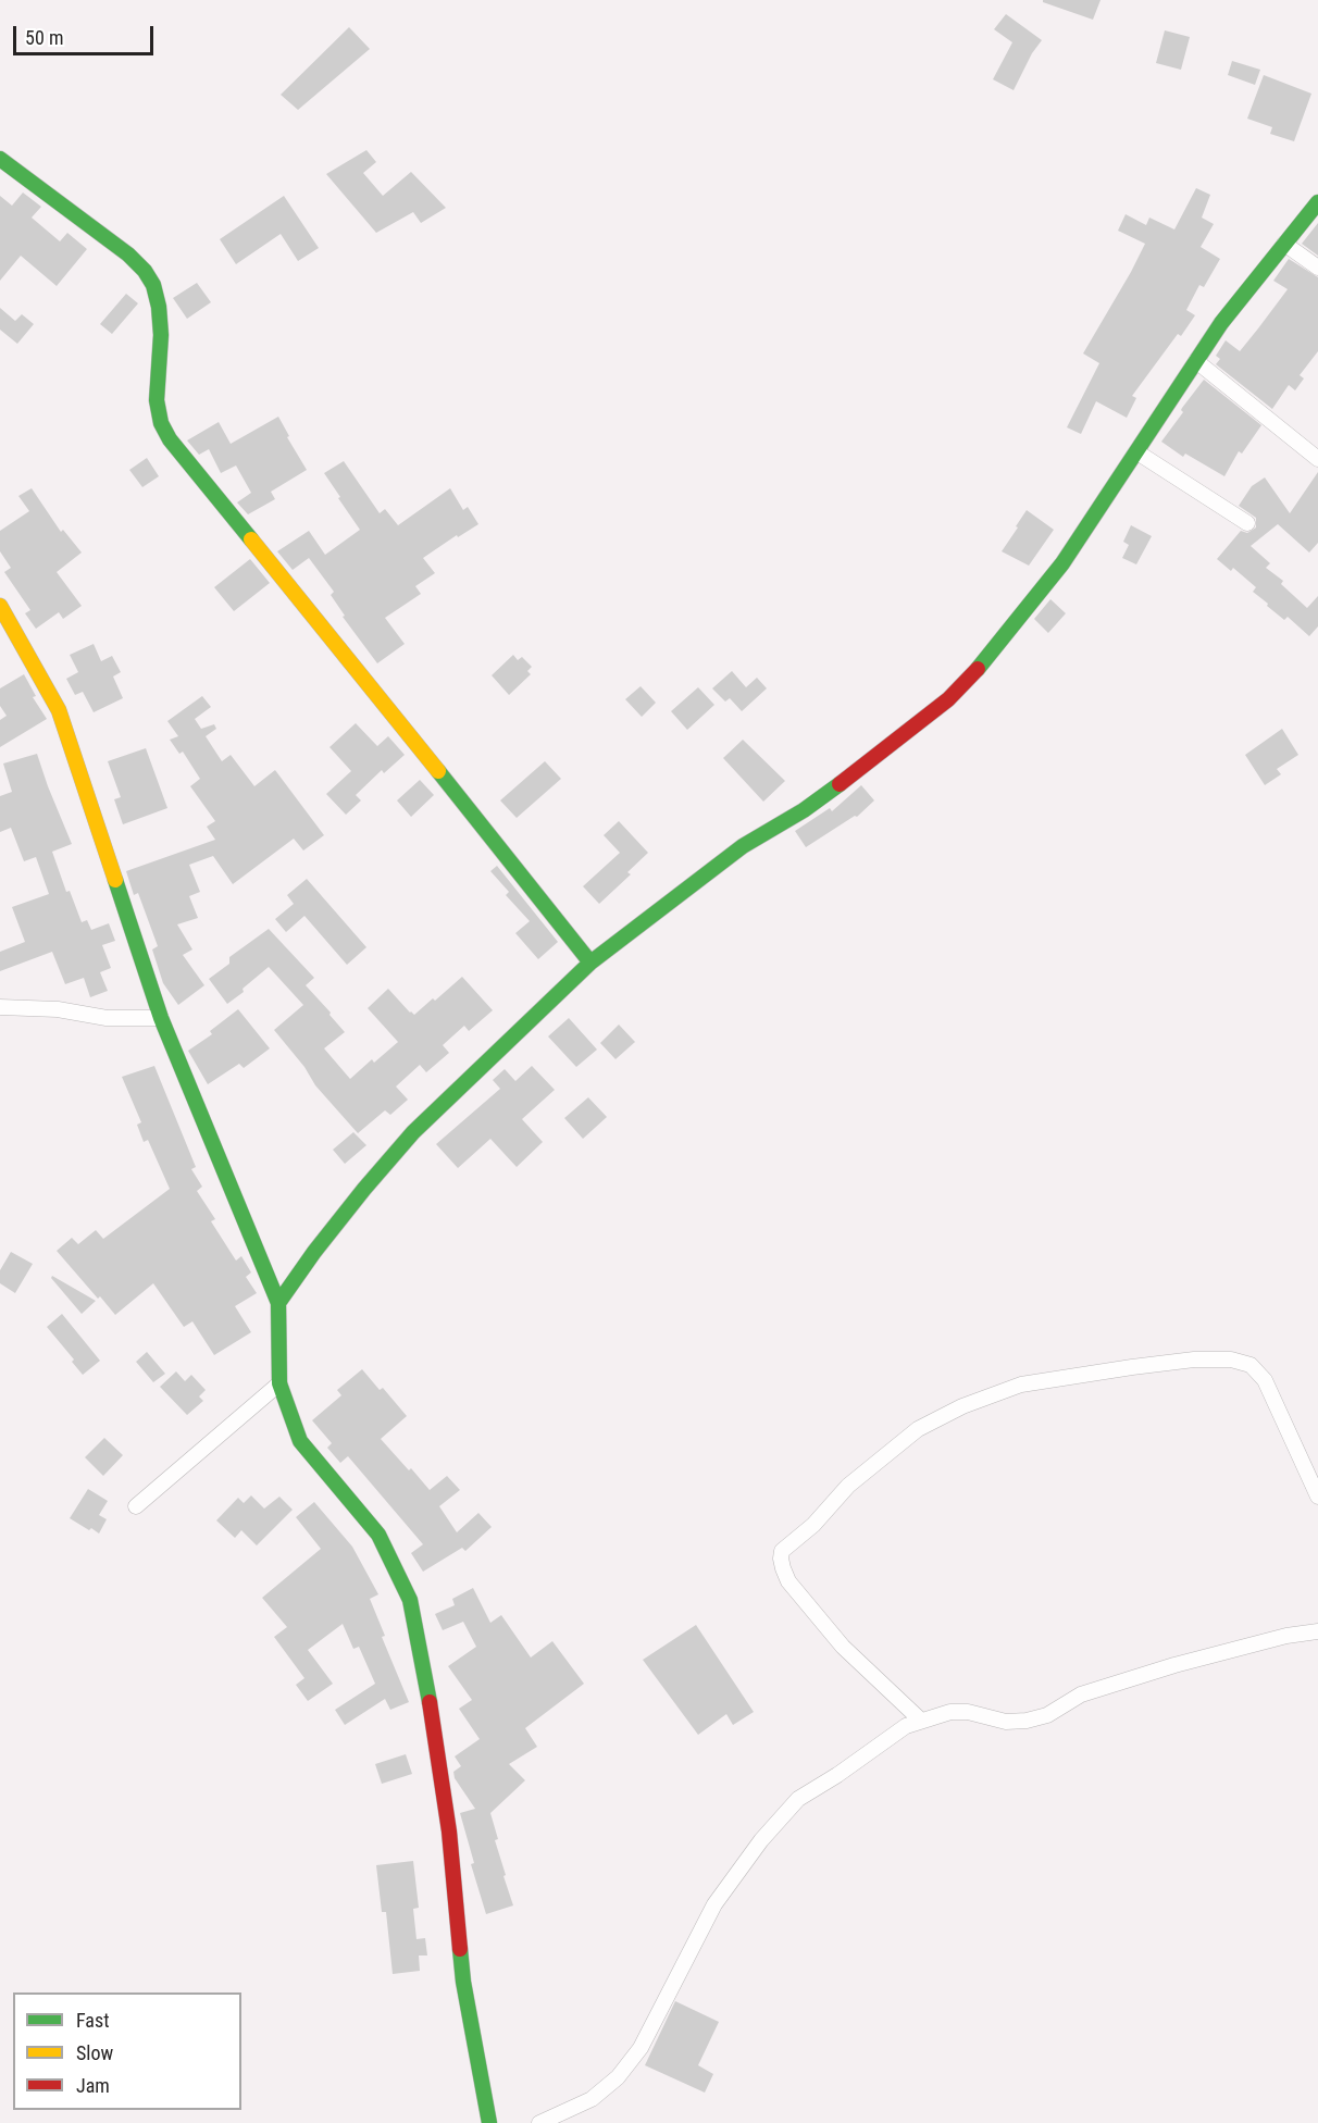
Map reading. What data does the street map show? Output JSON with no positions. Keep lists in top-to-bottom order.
{
  "legend": ["Fast", "Slow", "Jam"],
  "scale_bar": "50 m"
}
